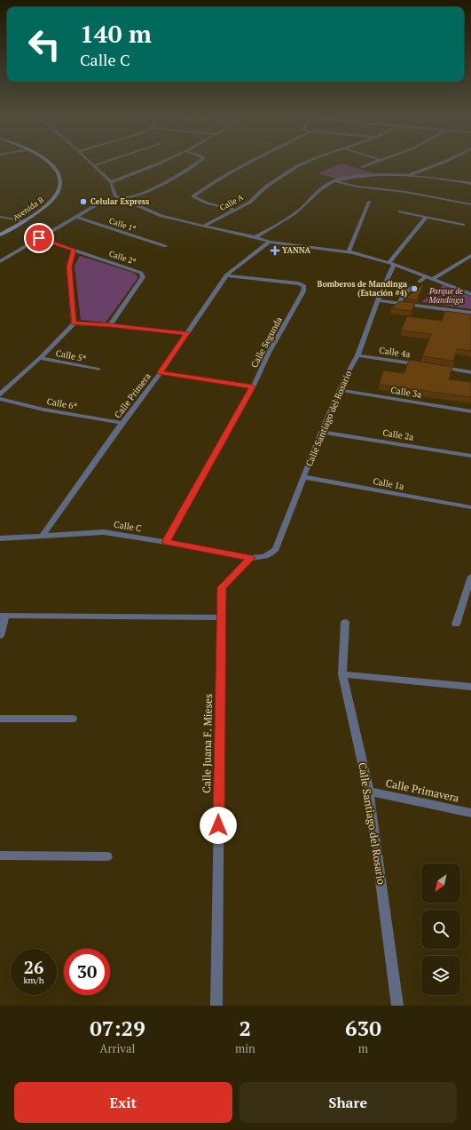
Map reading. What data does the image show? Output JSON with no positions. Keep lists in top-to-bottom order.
{
  "streets": {
    "main road": ["Avenida B"],
    "street": [
      "Calle A",
      "Calle 1ª",
      "Calle 2ª",
      "Calle Segunda",
      "Calle 4a",
      "Calle 5ª",
      "Calle 3a",
      "Calle Primera",
      "Calle 6ª",
      "Calle Santiago del Rosario",
      "Calle 2a",
      "Calle 1a",
      "Calle C",
      "Calle Juana F. Mieses",
      "Calle Primavera"
    ]
  },
  "crossings": [
    ["Calle Segunda", "Calle Primera"],
    ["Calle Segunda", "Calle C"],
    ["Calle 4a", "Calle Santiago del Rosario"],
    ["Calle 3a", "Calle Santiago del Rosario"],
    ["Calle Primera", "Calle 6ª"],
    ["Calle Primera", "Calle C"],
    ["Calle Santiago del Rosario", "Calle 2a"],
    ["Calle Santiago del Rosario", "Calle 1a"],
    ["Calle Santiago del Rosario", "Calle C"],
    ["Calle Santiago del Rosario", "Calle Juana F. Mieses"],
    ["Calle Santiago del Rosario", "Calle Primavera"],
    ["Calle C", "Calle Juana F. Mieses"]
  ],
  "parks": ["Parque de Mandinga"],
  "places": {
    "other": ["Celular Express", "Bomberos de Mandinga (Estación #4)"],
    "health": ["YANNA"]
  },
  "north": "bottom left",
  "page": {
    "turn": ["140 m", "Calle C"],
    "speed": "26 km/h",
    "limit": "30",
    "eta": [
      "07:29",
      "Arrival",
      "2",
      "min",
      "630",
      "m"
    ],
    "buttons": ["Exit", "Share"]
  }
}
